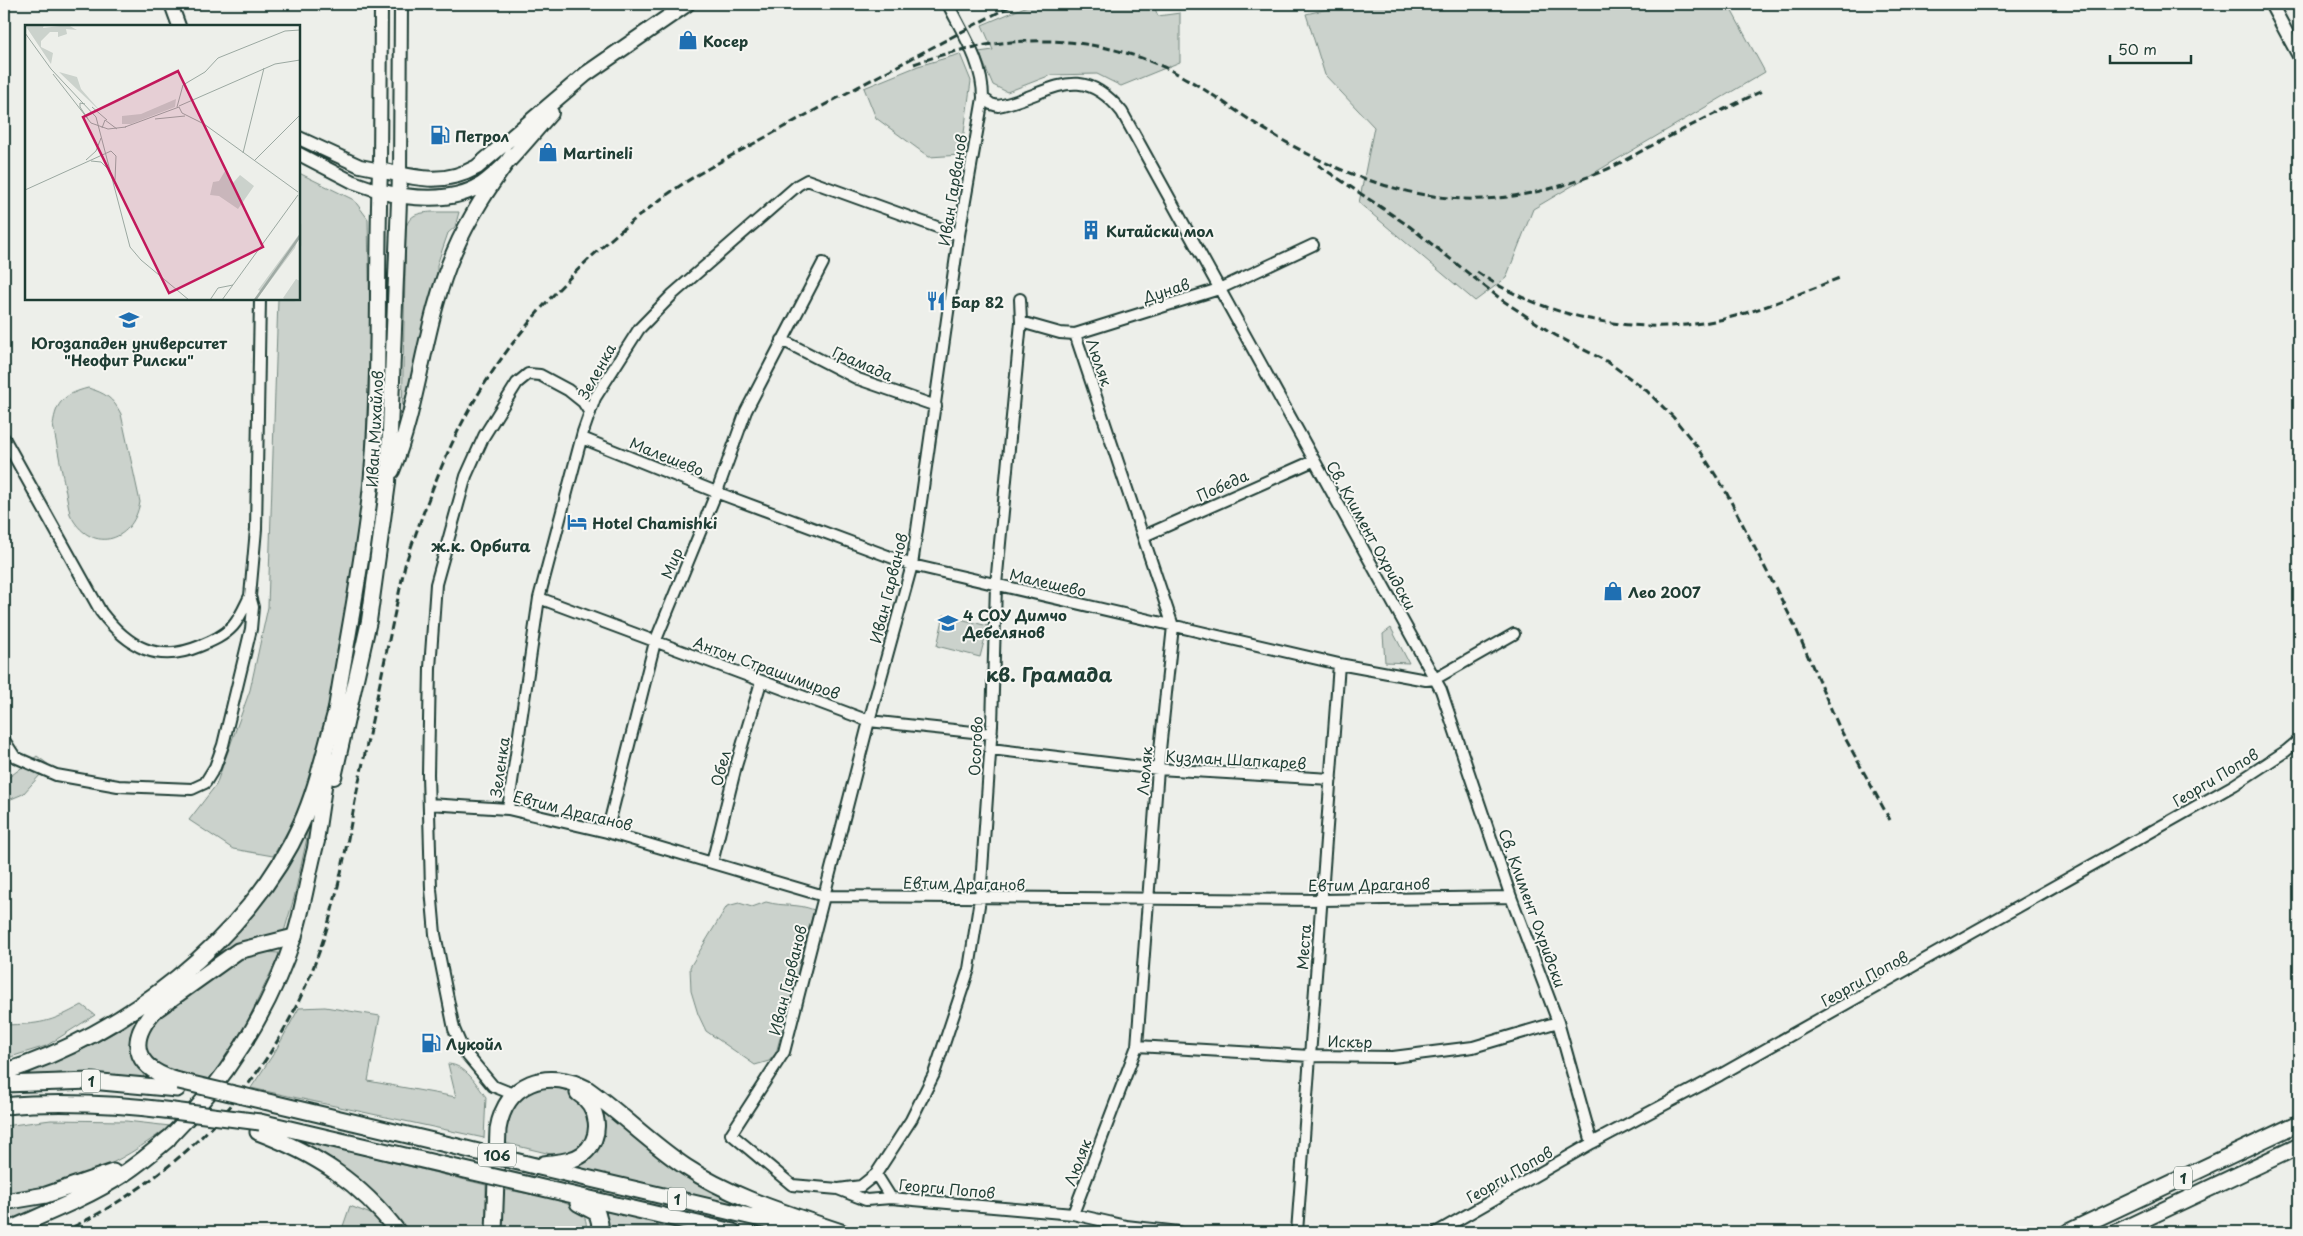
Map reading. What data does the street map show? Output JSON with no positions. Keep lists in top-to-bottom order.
{
  "streets": {
    "main road": ["Иван Михайлов", "1", "106"],
    "street": [
      "Иван Гарванов",
      "Дунав",
      "Люляк",
      "Грамада",
      "Зеленка",
      "Малешево",
      "Победа",
      "Св. Климент Охридски",
      "Мир",
      "Антон Страшимиров",
      "Осогово",
      "Кузман Шапкарев",
      "Обел",
      "Георги Попов",
      "Евтим Драганов",
      "Места",
      "Искър"
    ]
  },
  "crossings": [
    ["Иван Гарванов", "Грамада"],
    ["Иван Гарванов", "Зеленка"],
    ["Иван Гарванов", "Малешево"],
    ["Иван Гарванов", "Св. Климент Охридски"],
    ["Иван Гарванов", "Антон Страшимиров"],
    ["Иван Гарванов", "Георги Попов"],
    ["Иван Гарванов", "Евтим Драганов"],
    ["Дунав", "Люляк"],
    ["Дунав", "Св. Климент Охридски"],
    ["Дунав", "Осогово"],
    ["Люляк", "Малешево"],
    ["Люляк", "Победа"],
    ["Люляк", "Кузман Шапкарев"],
    ["Люляк", "Георги Попов"],
    ["Люляк", "Евтим Драганов"],
    ["Люляк", "Искър"],
    ["Грамада", "Мир"],
    ["Зеленка", "Малешево"],
    ["Зеленка", "Антон Страшимиров"],
    ["Зеленка", "Евтим Драганов"],
    ["Малешево", "Св. Климент Охридски"],
    ["Малешево", "Мир"],
    ["Малешево", "Осогово"],
    ["Малешево", "Места"],
    ["Победа", "Св. Климент Охридски"],
    ["Св. Климент Охридски", "Георги Попов"],
    ["Св. Климент Охридски", "Евтим Драганов"],
    ["Св. Климент Охридски", "Искър"],
    ["Мир", "Антон Страшимиров"],
    ["Мир", "Евтим Драганов"],
    ["Антон Страшимиров", "Осогово"],
    ["Антон Страшимиров", "Обел"],
    ["Осогово", "Кузман Шапкарев"],
    ["Осогово", "Евтим Драганов"],
    ["Кузман Шапкарев", "Места"],
    ["Обел", "Евтим Драганов"],
    ["Евтим Драганов", "Места"],
    ["Места", "Искър"]
  ],
  "districts": ["ж.к. Орбита", "кв. Грамада"],
  "places": {
    "shop": ["Косер", "Martineli", "Лео 2007"],
    "fuel station": ["Петрол", "Лукойл"],
    "building": ["Китайски мол"],
    "restaurant": ["Бар 82"],
    "school or university": ["Югозападен университет \"Неофит Рилски\"", "4 СОУ Димчо Дебелянов"],
    "hotel": ["Hotel Chamishki"]
  },
  "scale_bar": "50 m"
}
